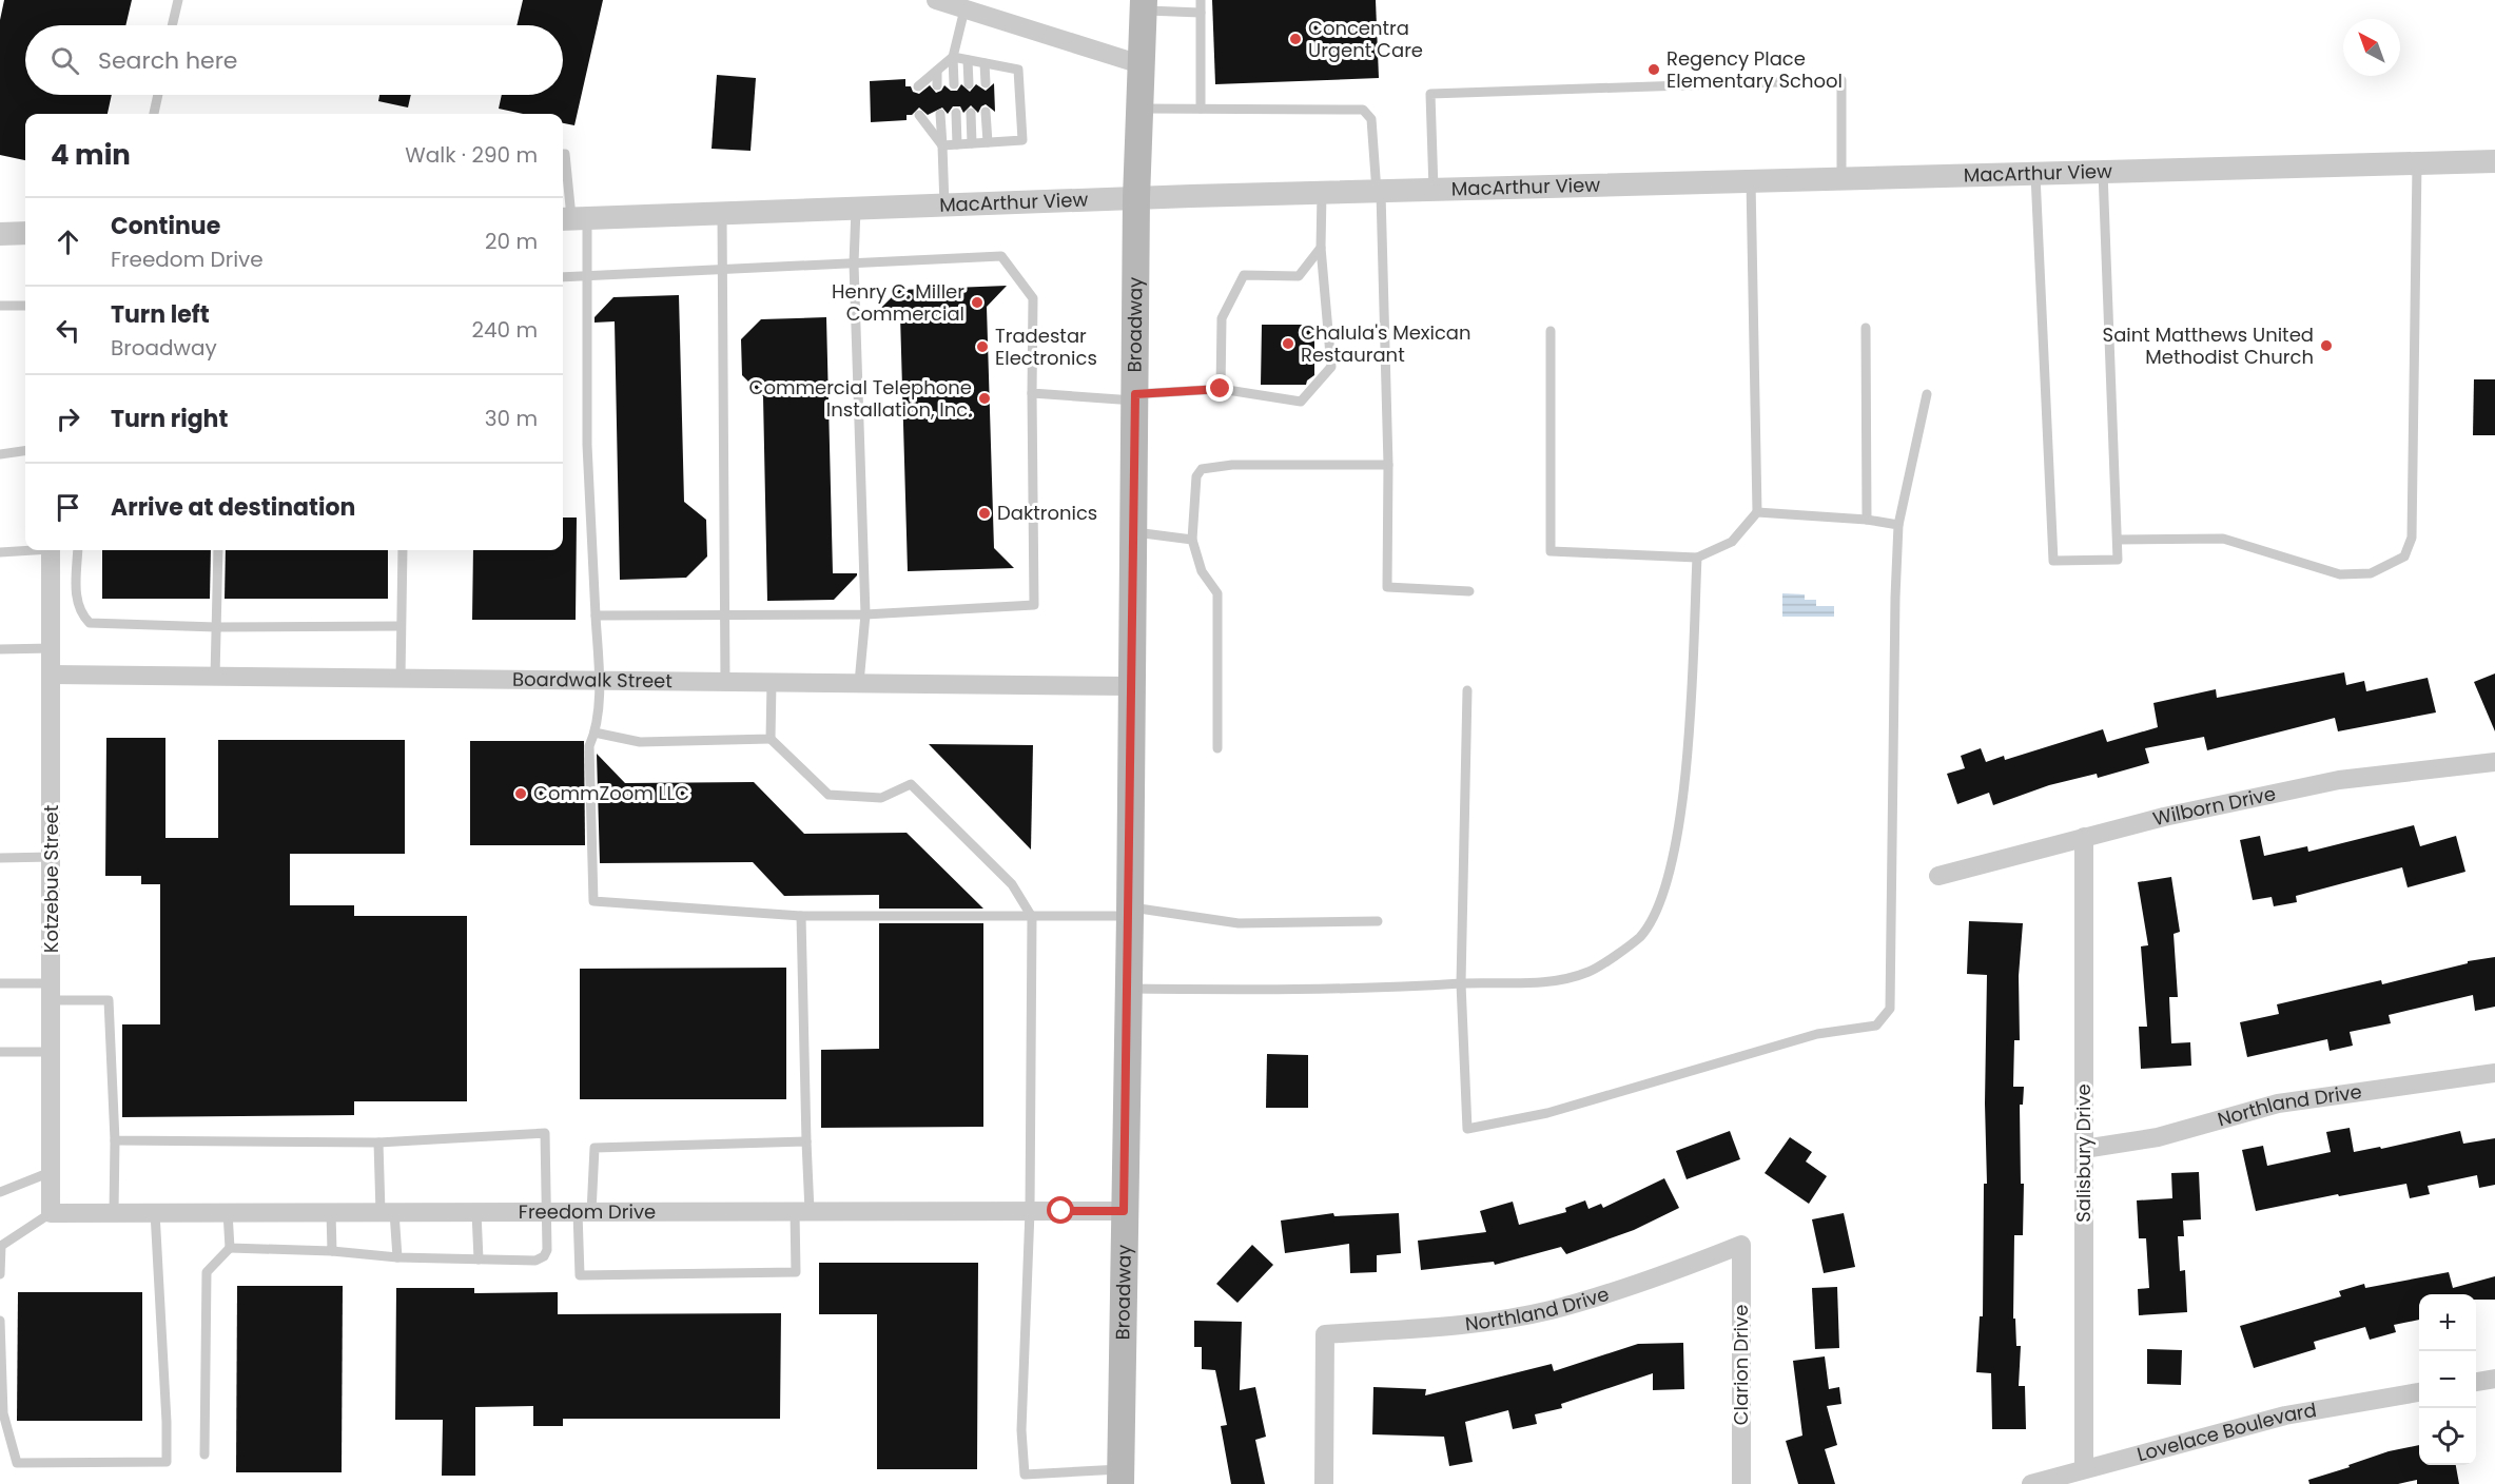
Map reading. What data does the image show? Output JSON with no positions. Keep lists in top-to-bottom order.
{
  "streets": {
    "main road": ["Broadway"],
    "street": [
      "MacArthur View",
      "Boardwalk Street",
      "Wilborn Drive",
      "Kotzebue Street",
      "Northland Drive",
      "Salisbury Drive",
      "Freedom Drive",
      "Clarion Drive",
      "Lovelace Boulevard"
    ]
  },
  "crossings": [
    ["MacArthur View", "Broadway"],
    ["Broadway", "Boardwalk Street"],
    ["Broadway", "Freedom Drive"],
    ["Boardwalk Street", "Kotzebue Street"],
    ["Wilborn Drive", "Salisbury Drive"],
    ["Kotzebue Street", "Freedom Drive"],
    ["Northland Drive", "Salisbury Drive"],
    ["Northland Drive", "Clarion Drive"],
    ["Salisbury Drive", "Lovelace Boulevard"]
  ],
  "places": [
    "Concentra Urgent Care",
    "Regency Place Elementary School",
    "Henry C. Miller Commercial",
    "Chalula's Mexican Restaurant",
    "Saint Matthews United Methodist Church",
    "Tradestar Electronics",
    "Commercial Telephone Installation, Inc.",
    "Daktronics",
    "CommZoom LLC"
  ],
  "north": "top left",
  "page": {
    "search": "Search here",
    "heading": ["4 min", "Walk · 290 m"],
    "list": [
      ["Continue", "Freedom Drive", "20 m"],
      ["Turn left", "Broadway", "240 m"],
      ["Turn right", "30 m"],
      "Arrive at destination"
    ],
    "map_buttons": ["+", "−"]
  }
}
